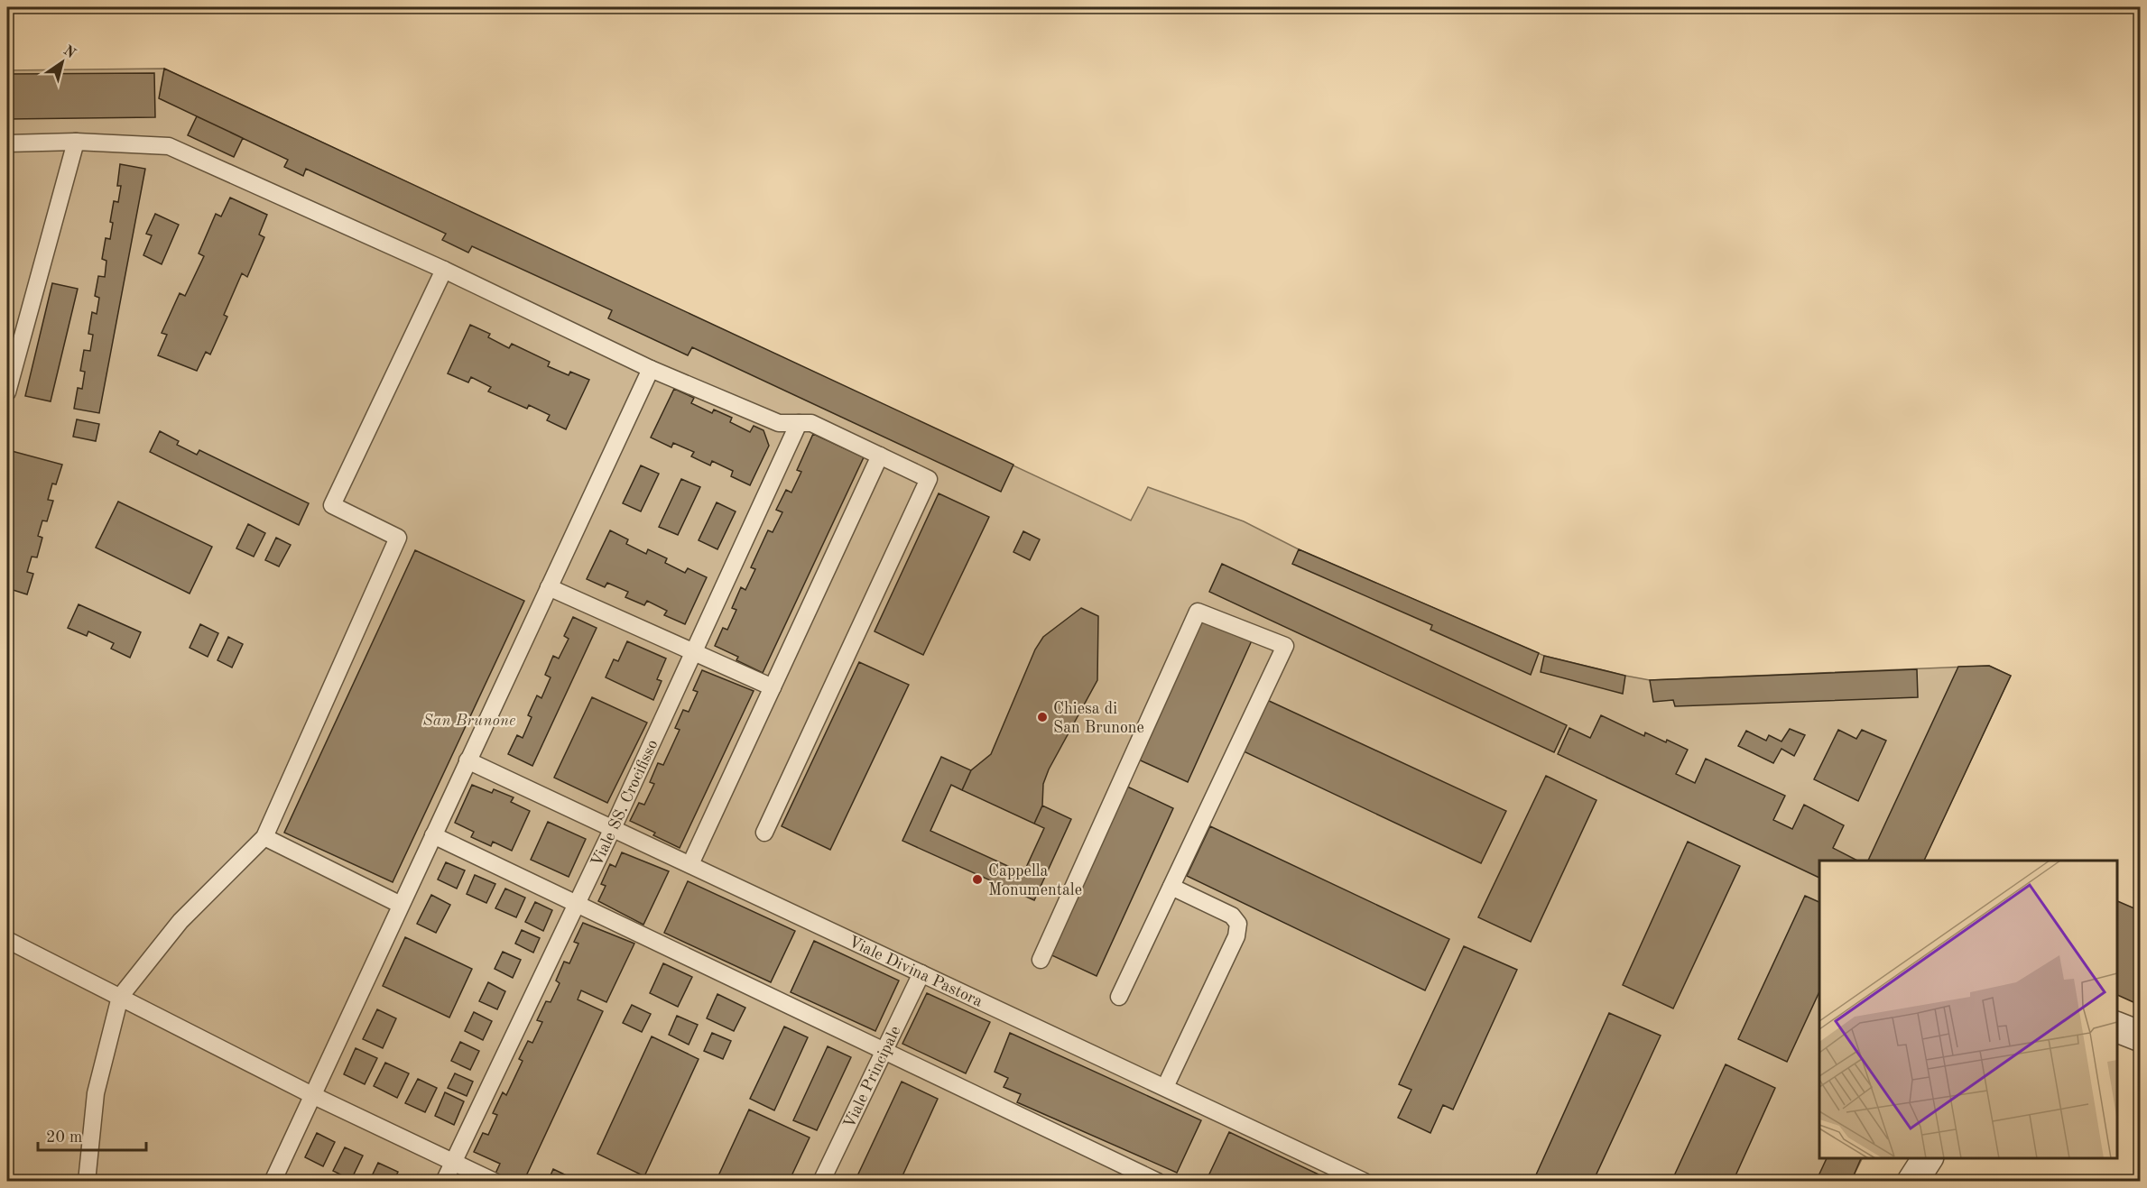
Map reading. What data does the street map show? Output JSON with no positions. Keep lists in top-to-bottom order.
{
  "streets": {
    "lane": ["Viale SS. Crocifisso", "Viale Divina Pastora", "Viale Principale"]
  },
  "crossings": [
    ["Viale SS. Crocifisso", "Viale Divina Pastora"],
    ["Viale Divina Pastora", "Viale Principale"]
  ],
  "parks": ["San Brunone"],
  "places": ["Chiesa di San Brunone", "Cappella Monumentale"],
  "scale_bar": "20 m",
  "north": "top right"
}
